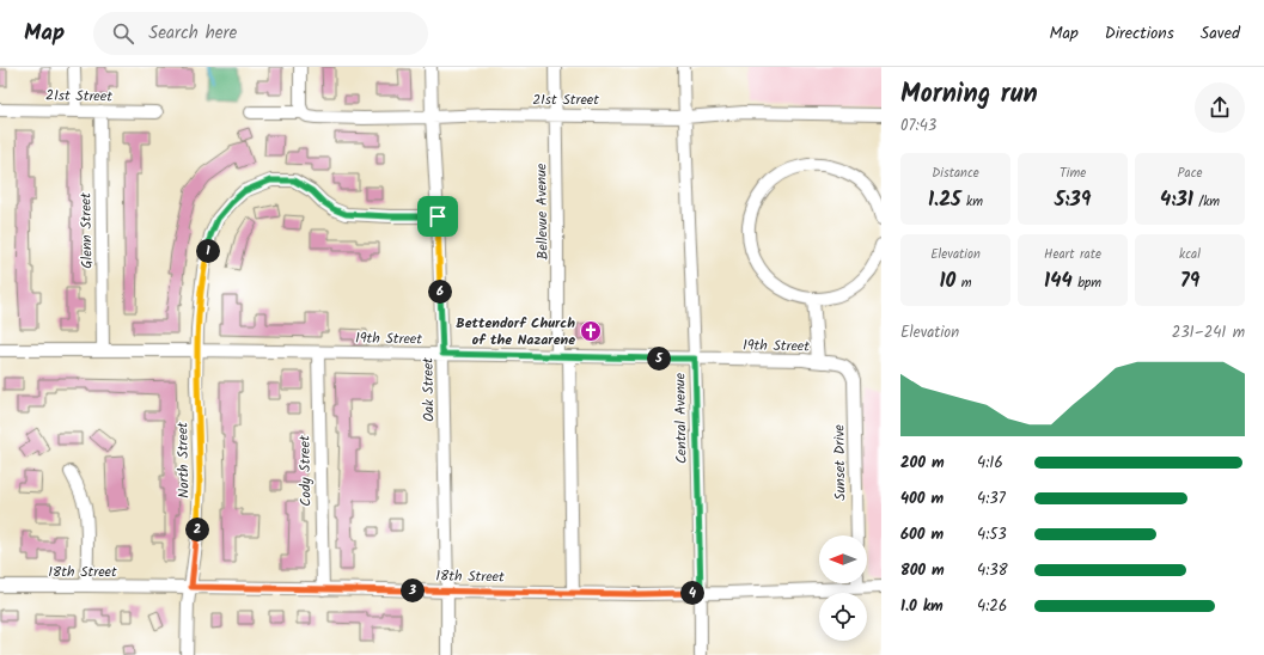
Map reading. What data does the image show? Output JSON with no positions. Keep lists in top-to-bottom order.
{
  "streets": {
    "street": [
      "21st Street",
      "Bellevue Avenue",
      "Glenn Street",
      "19th Street",
      "Oak Street",
      "Central Avenue",
      "North Street",
      "Sunset Drive",
      "Cody Street",
      "18th Street"
    ]
  },
  "crossings": [
    ["21st Street", "Bellevue Avenue"],
    ["21st Street", "Glenn Street"],
    ["21st Street", "Oak Street"],
    ["21st Street", "Central Avenue"],
    ["Bellevue Avenue", "19th Street"],
    ["Bellevue Avenue", "18th Street"],
    ["Glenn Street", "19th Street"],
    ["19th Street", "Oak Street"],
    ["19th Street", "Central Avenue"],
    ["19th Street", "North Street"],
    ["19th Street", "Sunset Drive"],
    ["19th Street", "Cody Street"],
    ["Oak Street", "North Street"],
    ["Oak Street", "18th Street"],
    ["Central Avenue", "18th Street"],
    ["North Street", "18th Street"],
    ["Cody Street", "18th Street"]
  ],
  "places": {
    "church": ["Bettendorf Church of the Nazarene"]
  },
  "north": "left",
  "page": {
    "header": "Map",
    "search": "Search here",
    "nav": ["Map", "Directions", "Saved"],
    "heading": ["Morning run", "07:43"],
    "stats": [
      ["Distance", "1.25 km"],
      ["Time", "5:39"],
      ["Pace", "4:31 /km"],
      ["Elevation", "10 m"],
      ["Heart rate", "144 bpm"],
      ["kcal", "79"]
    ],
    "pins": [
      "1",
      "6",
      "5",
      "2",
      "3",
      "4"
    ],
    "chart": ["Elevation", "231–241 m"],
    "list": [
      {
        "name": "200 m",
        "note": "4:16"
      },
      {
        "name": "400 m",
        "note": "4:37"
      },
      {
        "name": "600 m",
        "note": "4:53"
      },
      {
        "name": "800 m",
        "note": "4:38"
      },
      {
        "name": "1.0 km",
        "note": "4:26"
      }
    ]
  }
}
